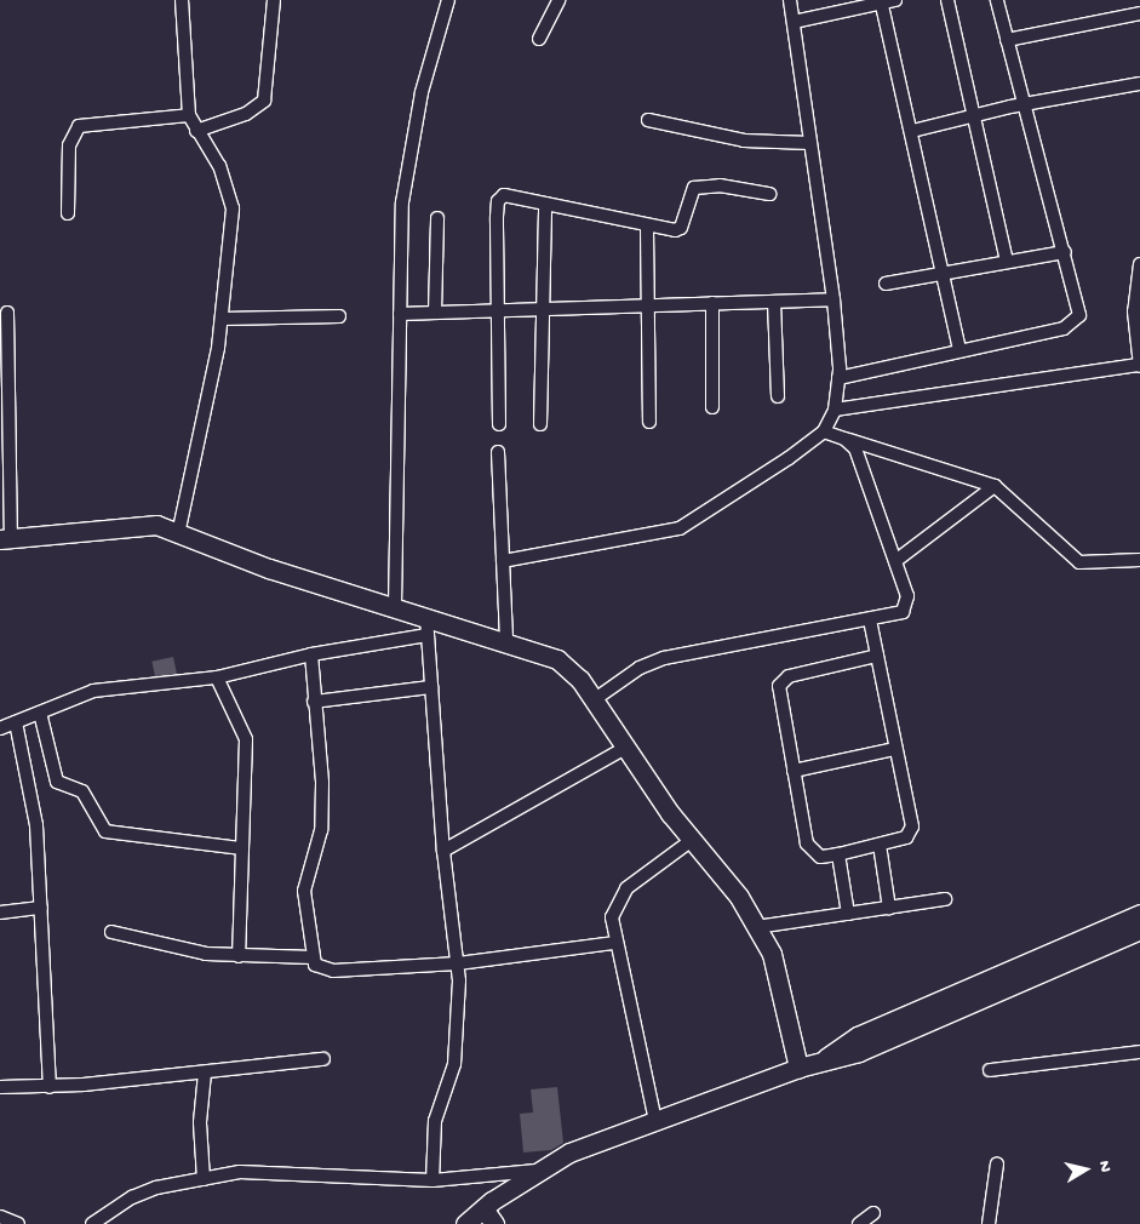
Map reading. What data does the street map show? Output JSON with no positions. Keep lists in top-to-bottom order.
{
  "north": "right"
}
